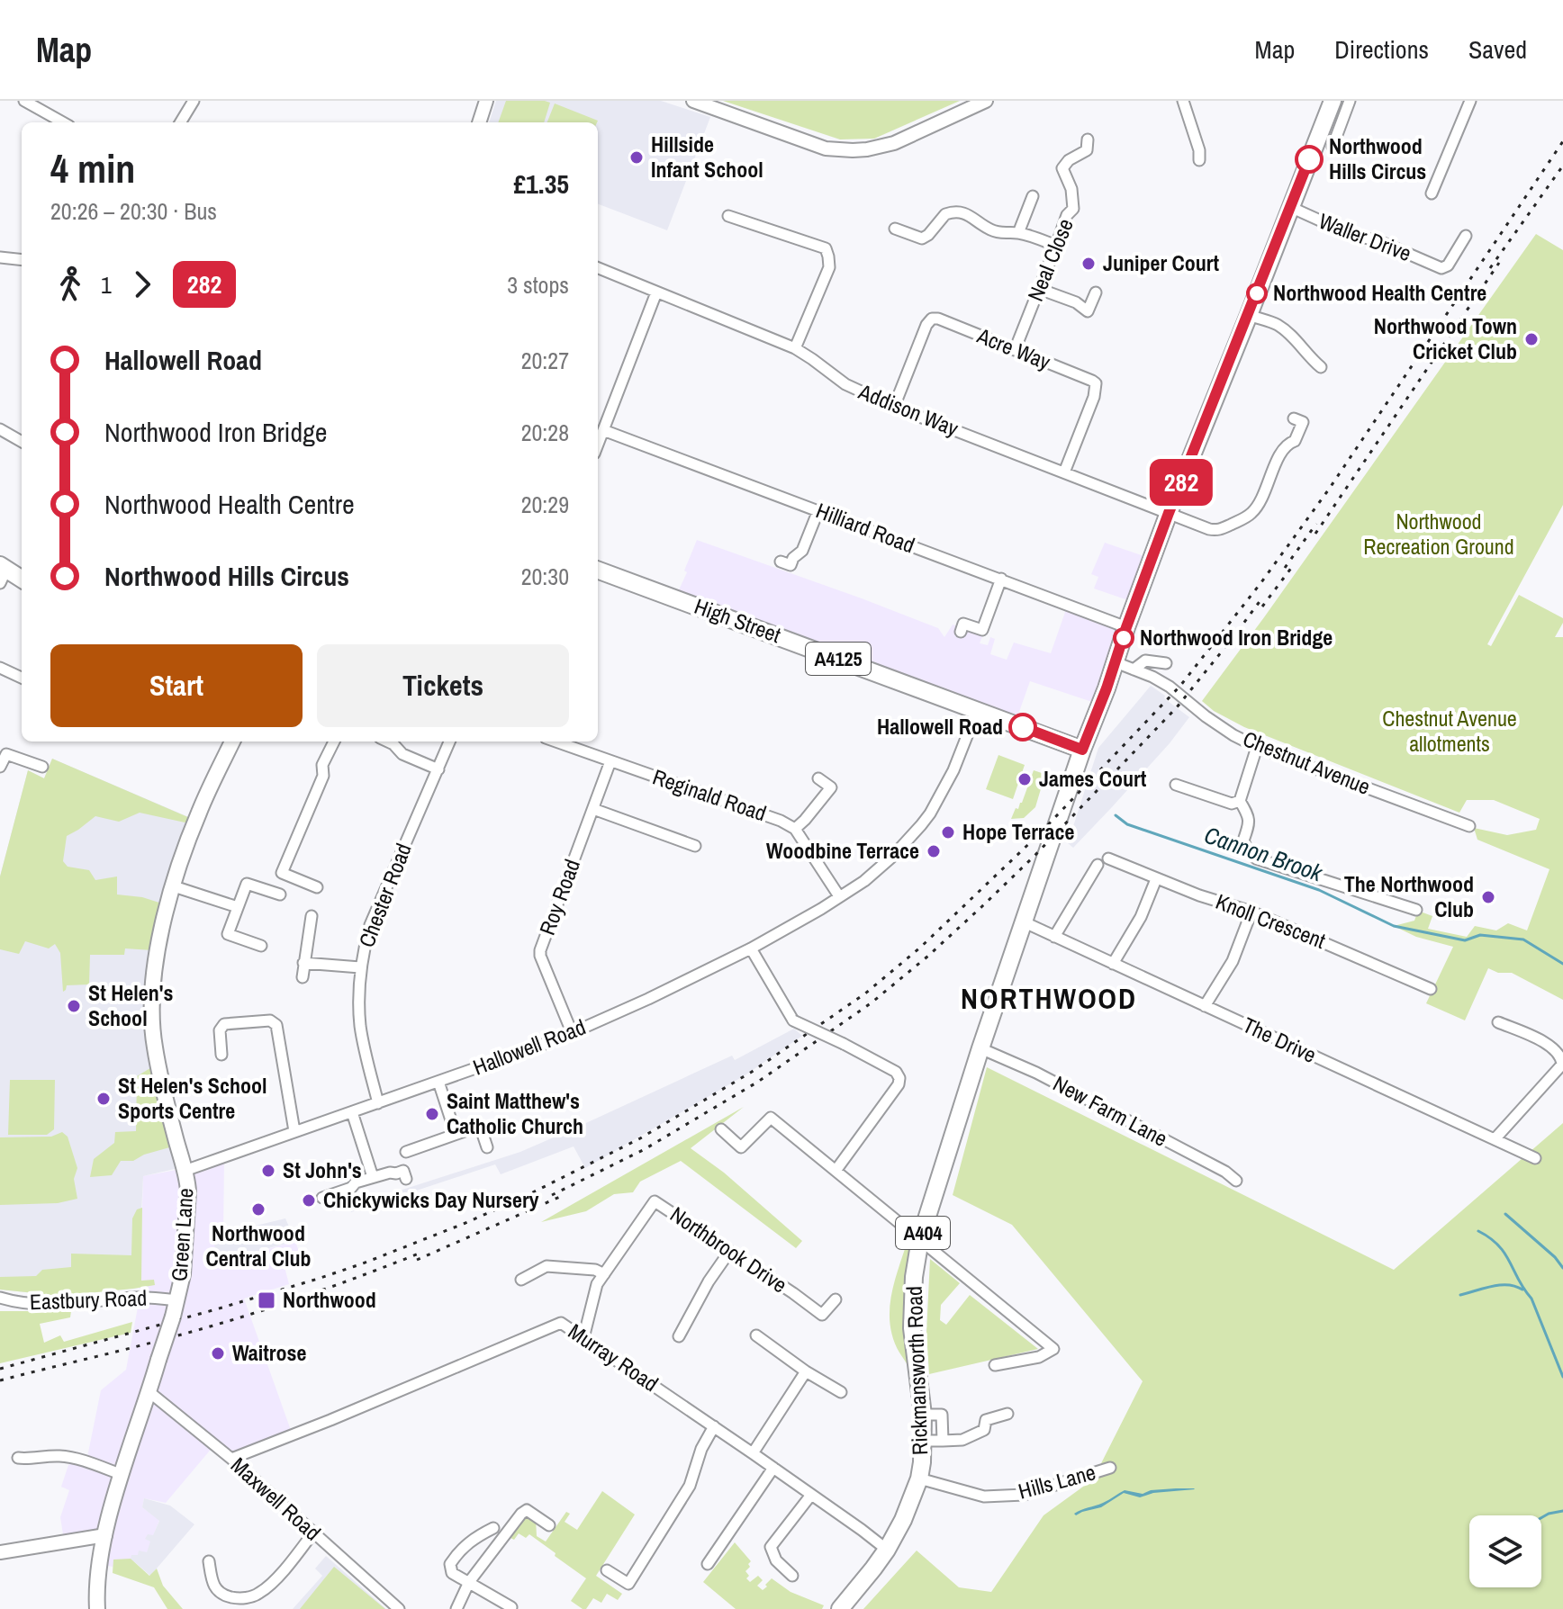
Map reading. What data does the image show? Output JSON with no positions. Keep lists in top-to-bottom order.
{
  "streets": {
    "main road": [
      "High Street",
      "A4125",
      "A404",
      "Green Lane",
      "Rickmansworth Road"
    ],
    "street": [
      "Waller Drive",
      "Neal Close",
      "Acre Way",
      "Addison Way",
      "Hilliard Road",
      "Chestnut Avenue",
      "Reginald Road",
      "Chester Road",
      "Roy Road",
      "Knoll Crescent",
      "The Drive",
      "Hallowell Road",
      "New Farm Lane",
      "Northbrook Drive",
      "Eastbury Road",
      "Murray Road",
      "Hills Lane",
      "Maxwell Road"
    ]
  },
  "crossings": [
    ["Waller Drive", "A404"],
    ["Neal Close", "Acre Way"],
    ["Acre Way", "Addison Way"],
    ["Addison Way", "A404"],
    ["Hilliard Road", "A404"],
    ["High Street", "Hallowell Road"],
    ["High Street", "A404"],
    ["High Street", "Rickmansworth Road"],
    ["Chestnut Avenue", "A404"],
    ["Reginald Road", "Roy Road"],
    ["Chester Road", "Hallowell Road"],
    ["Roy Road", "Hallowell Road"],
    ["The Drive", "Rickmansworth Road"],
    ["Hallowell Road", "Green Lane"],
    ["New Farm Lane", "Rickmansworth Road"],
    ["A404", "Rickmansworth Road"],
    ["Green Lane", "Eastbury Road"],
    ["Green Lane", "Maxwell Road"],
    ["Murray Road", "Rickmansworth Road"],
    ["Murray Road", "Maxwell Road"],
    ["Rickmansworth Road", "Hills Lane"]
  ],
  "districts": ["NORTHWOOD"],
  "water": ["Cannon Brook"],
  "parks": ["Northwood Recreation Ground", "Chestnut Avenue allotments"],
  "places": {
    "other": [
      "Hillside Infant School",
      "Northwood Hills Circus",
      "Juniper Court",
      "Northwood Health Centre",
      "Northwood Town Cricket Club",
      "Northwood Iron Bridge",
      "Hallowell Road",
      "James Court",
      "Hope Terrace",
      "Woodbine Terrace",
      "The Northwood Club",
      "St Helen's School",
      "St Helen's School Sports Centre",
      "Saint Matthew's Catholic Church",
      "St John's",
      "Chickywicks Day Nursery",
      "Northwood Central Club",
      "Waitrose"
    ],
    "transit": ["Northwood"]
  },
  "lines": ["bus line 282"],
  "page": {
    "header": "Map",
    "nav": ["Map", "Directions", "Saved"],
    "on_map": "282",
    "heading": ["4 min", "20:26 – 20:30 · Bus", "£1.35"],
    "legs": ["1", "282", "3 stops"],
    "list": [
      {
        "name": "Hallowell Road",
        "value": "20:27"
      },
      {
        "name": "Northwood Iron Bridge",
        "value": "20:28"
      },
      {
        "name": "Northwood Health Centre",
        "value": "20:29"
      },
      {
        "name": "Northwood Hills Circus",
        "value": "20:30"
      }
    ],
    "buttons": ["Start", "Tickets"]
  }
}
